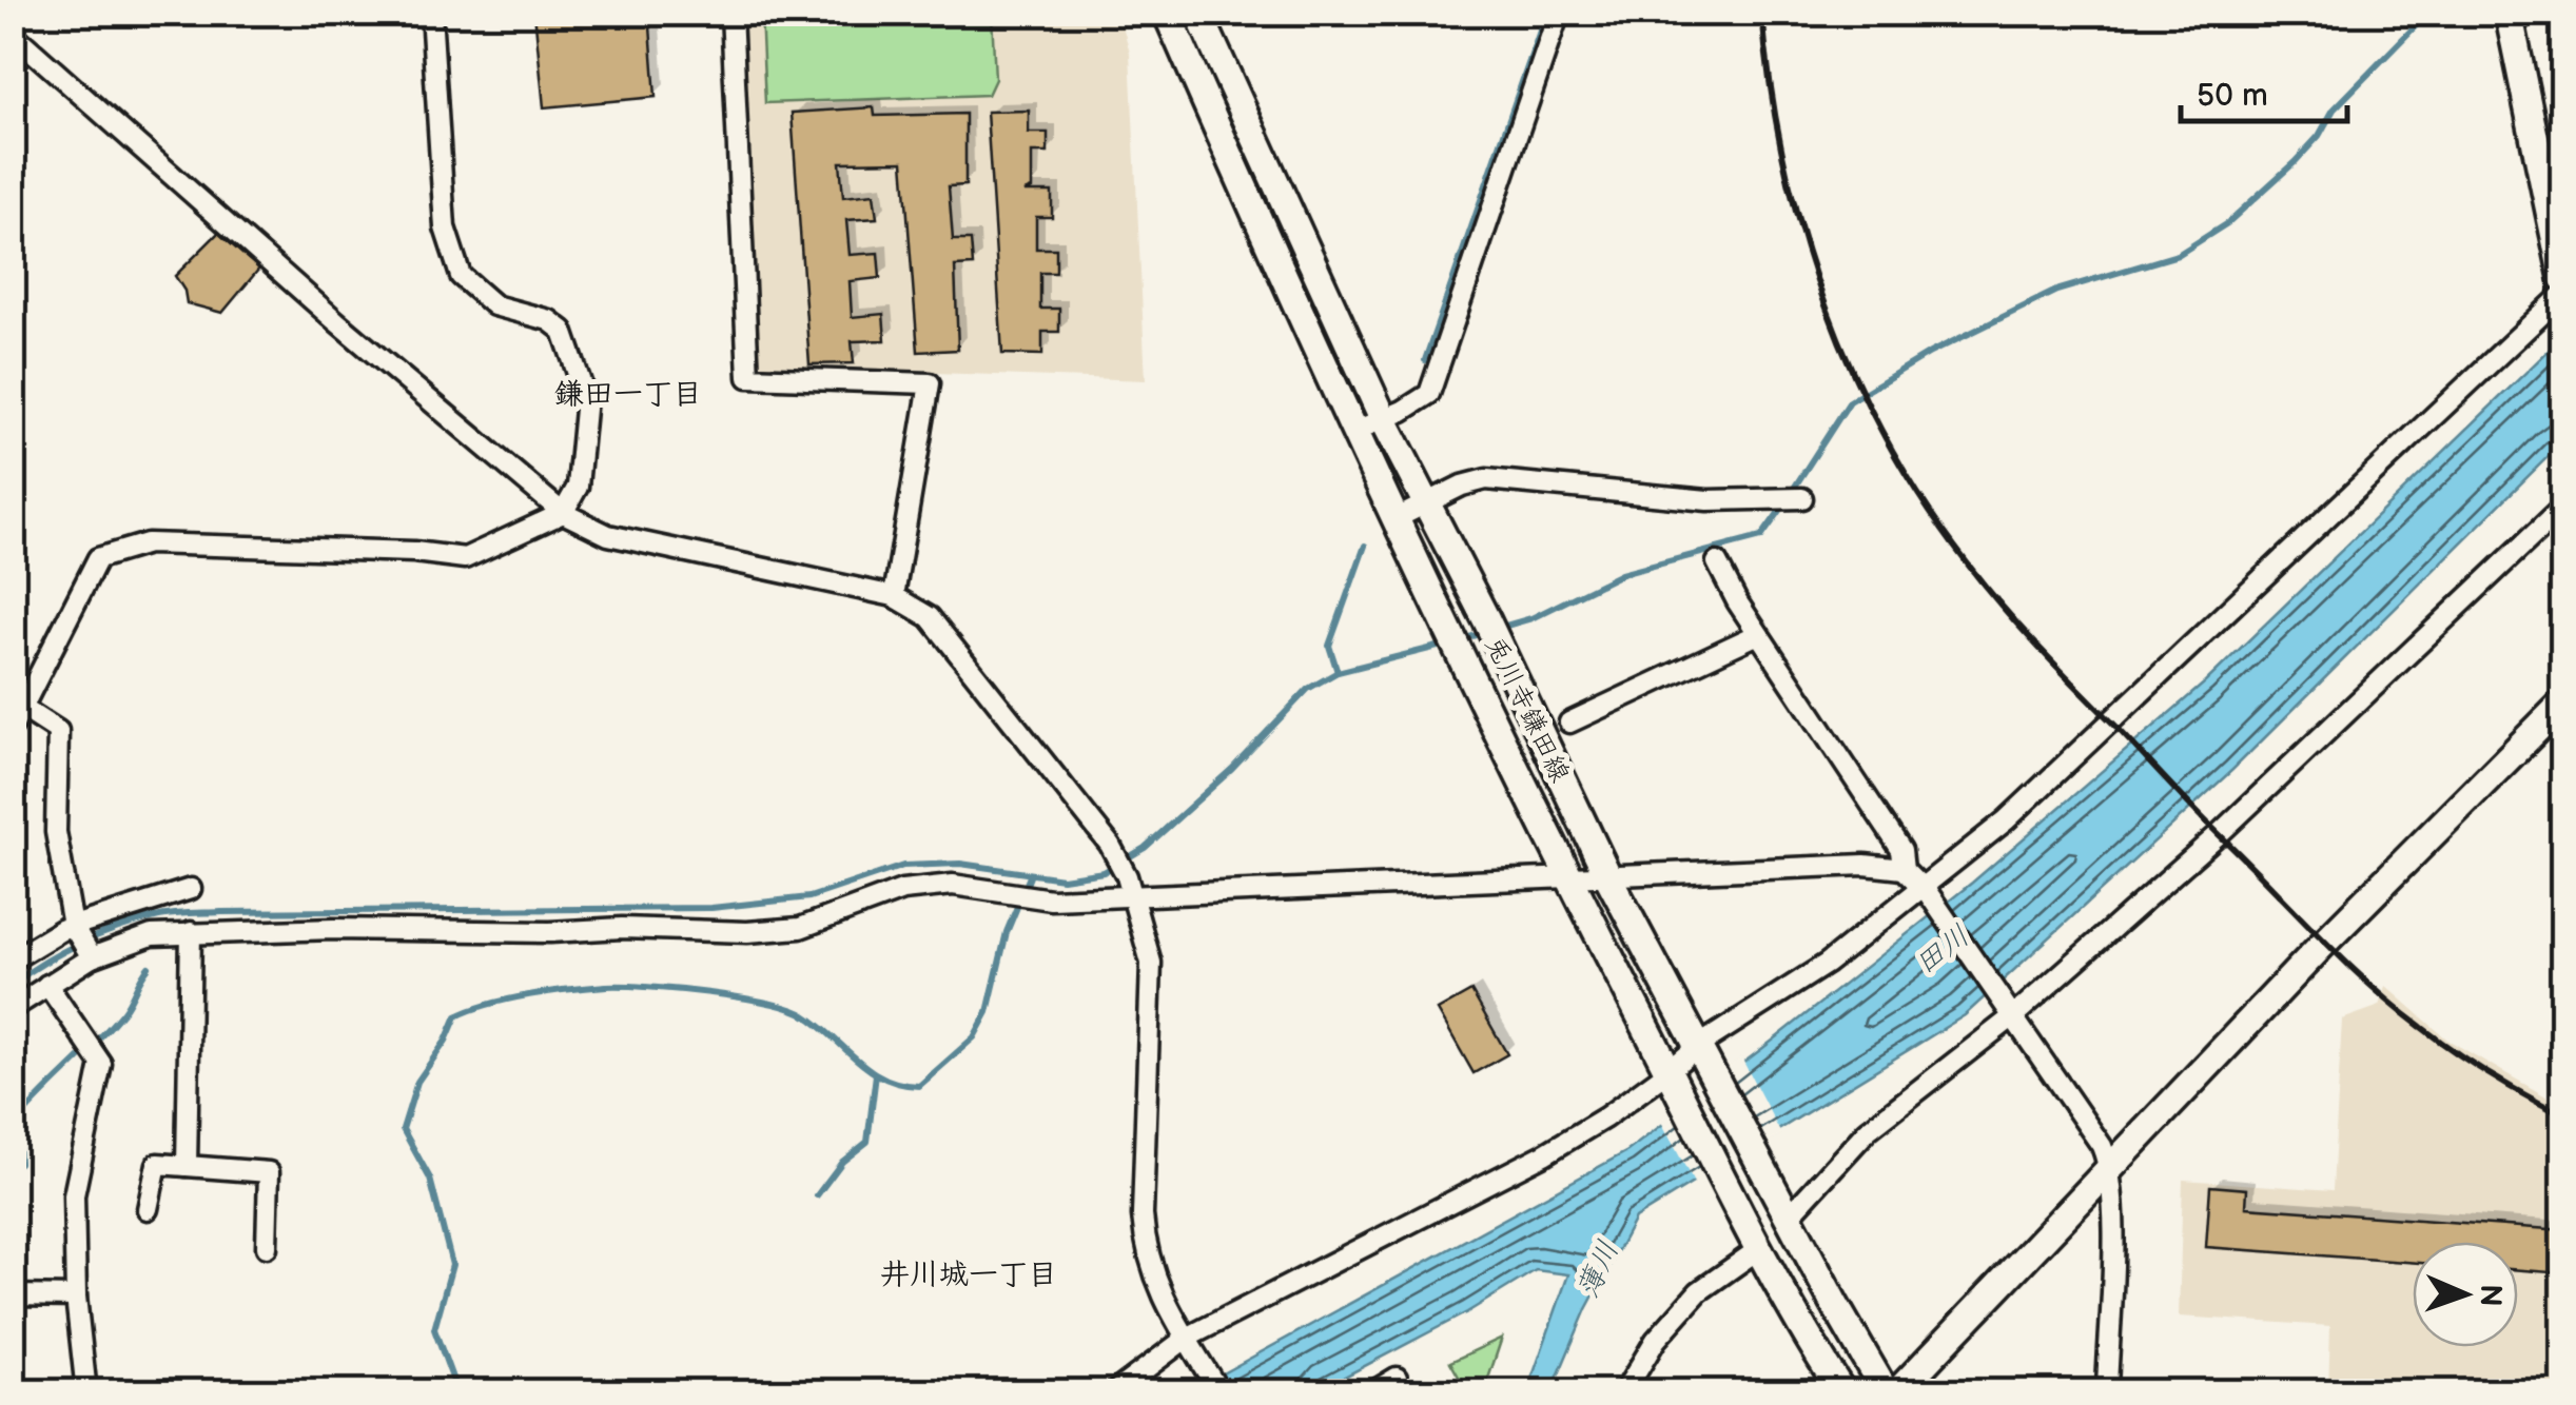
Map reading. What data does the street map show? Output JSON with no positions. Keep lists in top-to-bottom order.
{
  "streets": {
    "main road": ["兎川寺鎌田線"]
  },
  "districts": ["鎌田一丁目", "井川城一丁目"],
  "water": ["田川", "薄川"],
  "scale_bar": "50 m",
  "north": "right"
}
